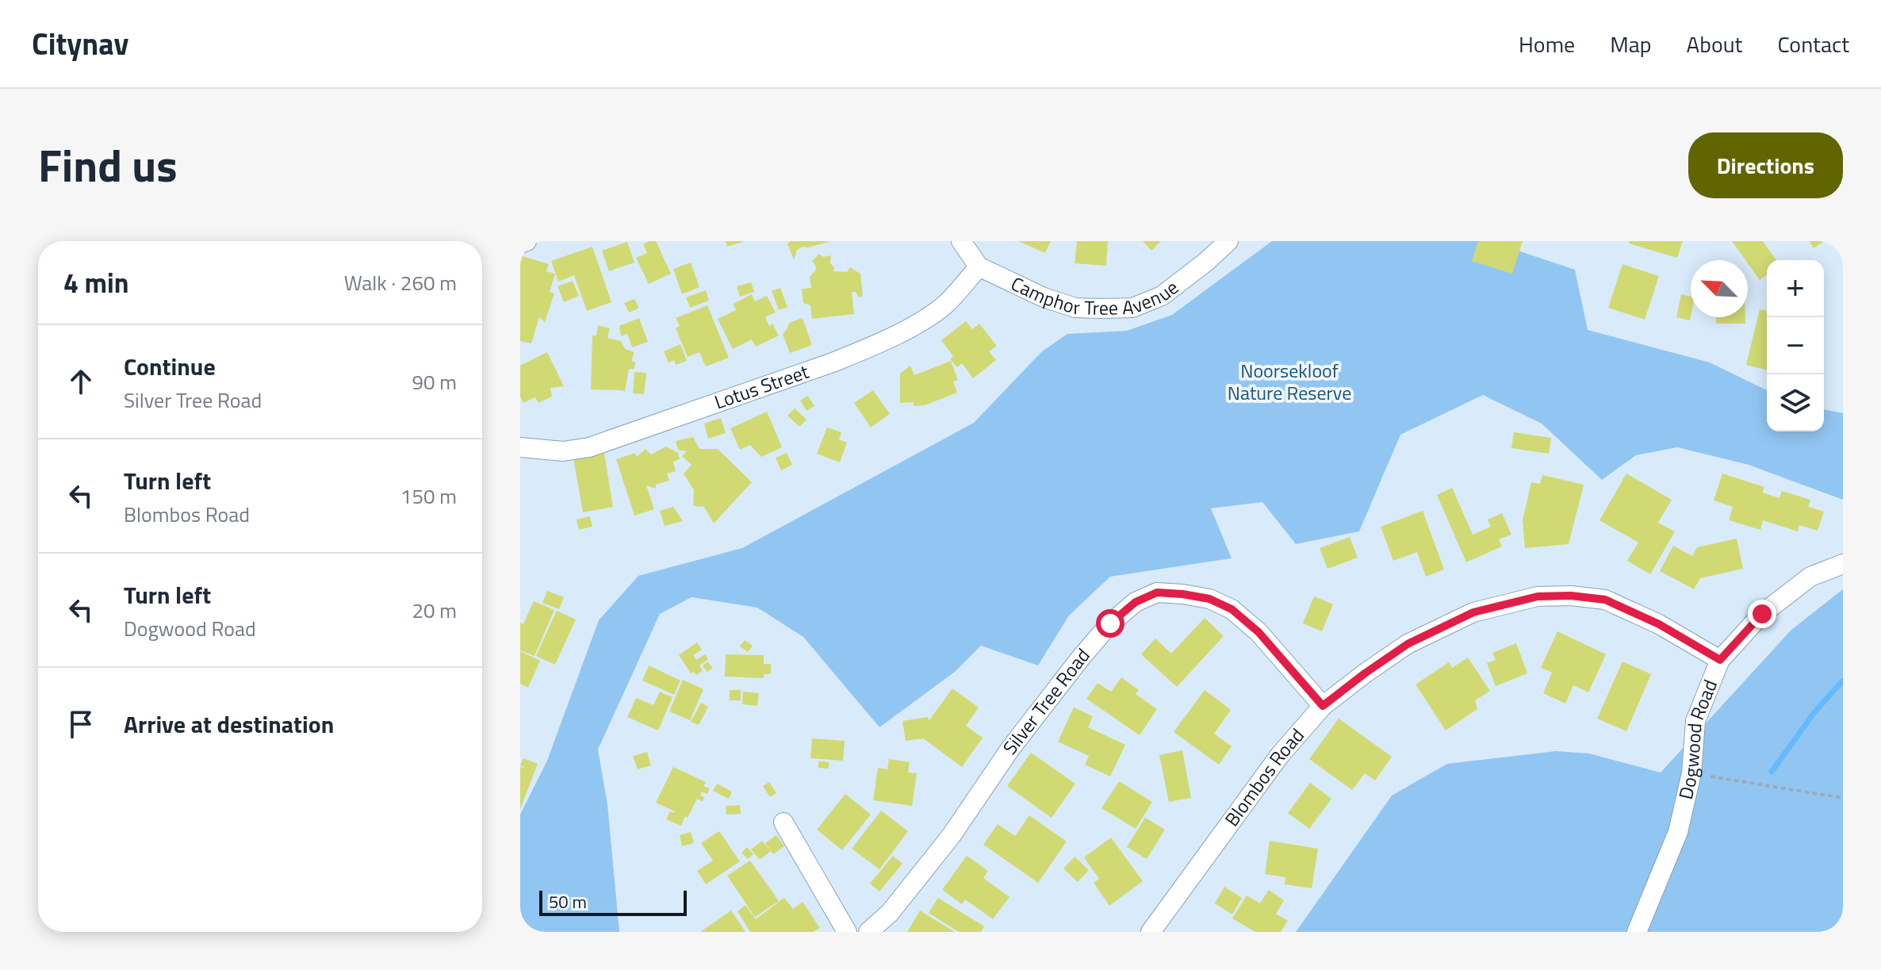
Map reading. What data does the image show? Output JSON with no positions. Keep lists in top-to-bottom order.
{
  "streets": {
    "street": [
      "Camphor Tree Avenue",
      "Lotus Street",
      "Silver Tree Road",
      "Dogwood Road",
      "Blombos Road"
    ]
  },
  "crossings": [
    ["Camphor Tree Avenue", "Lotus Street"],
    ["Silver Tree Road", "Blombos Road"],
    ["Dogwood Road", "Blombos Road"]
  ],
  "parks": ["Noorsekloof Nature Reserve"],
  "scale_bar": "50 m",
  "north": "top left",
  "page": {
    "header": "Citynav",
    "nav": [
      "Home",
      "Map",
      "About",
      "Contact"
    ],
    "title": "Find us",
    "buttons": "Directions",
    "heading": ["4 min", "Walk · 260 m"],
    "map_buttons": ["+", "−"],
    "list": [
      ["Continue", "Silver Tree Road", "90 m"],
      ["Turn left", "Blombos Road", "150 m"],
      ["Turn left", "Dogwood Road", "20 m"],
      "Arrive at destination"
    ],
    "scale": "50 m"
  }
}
